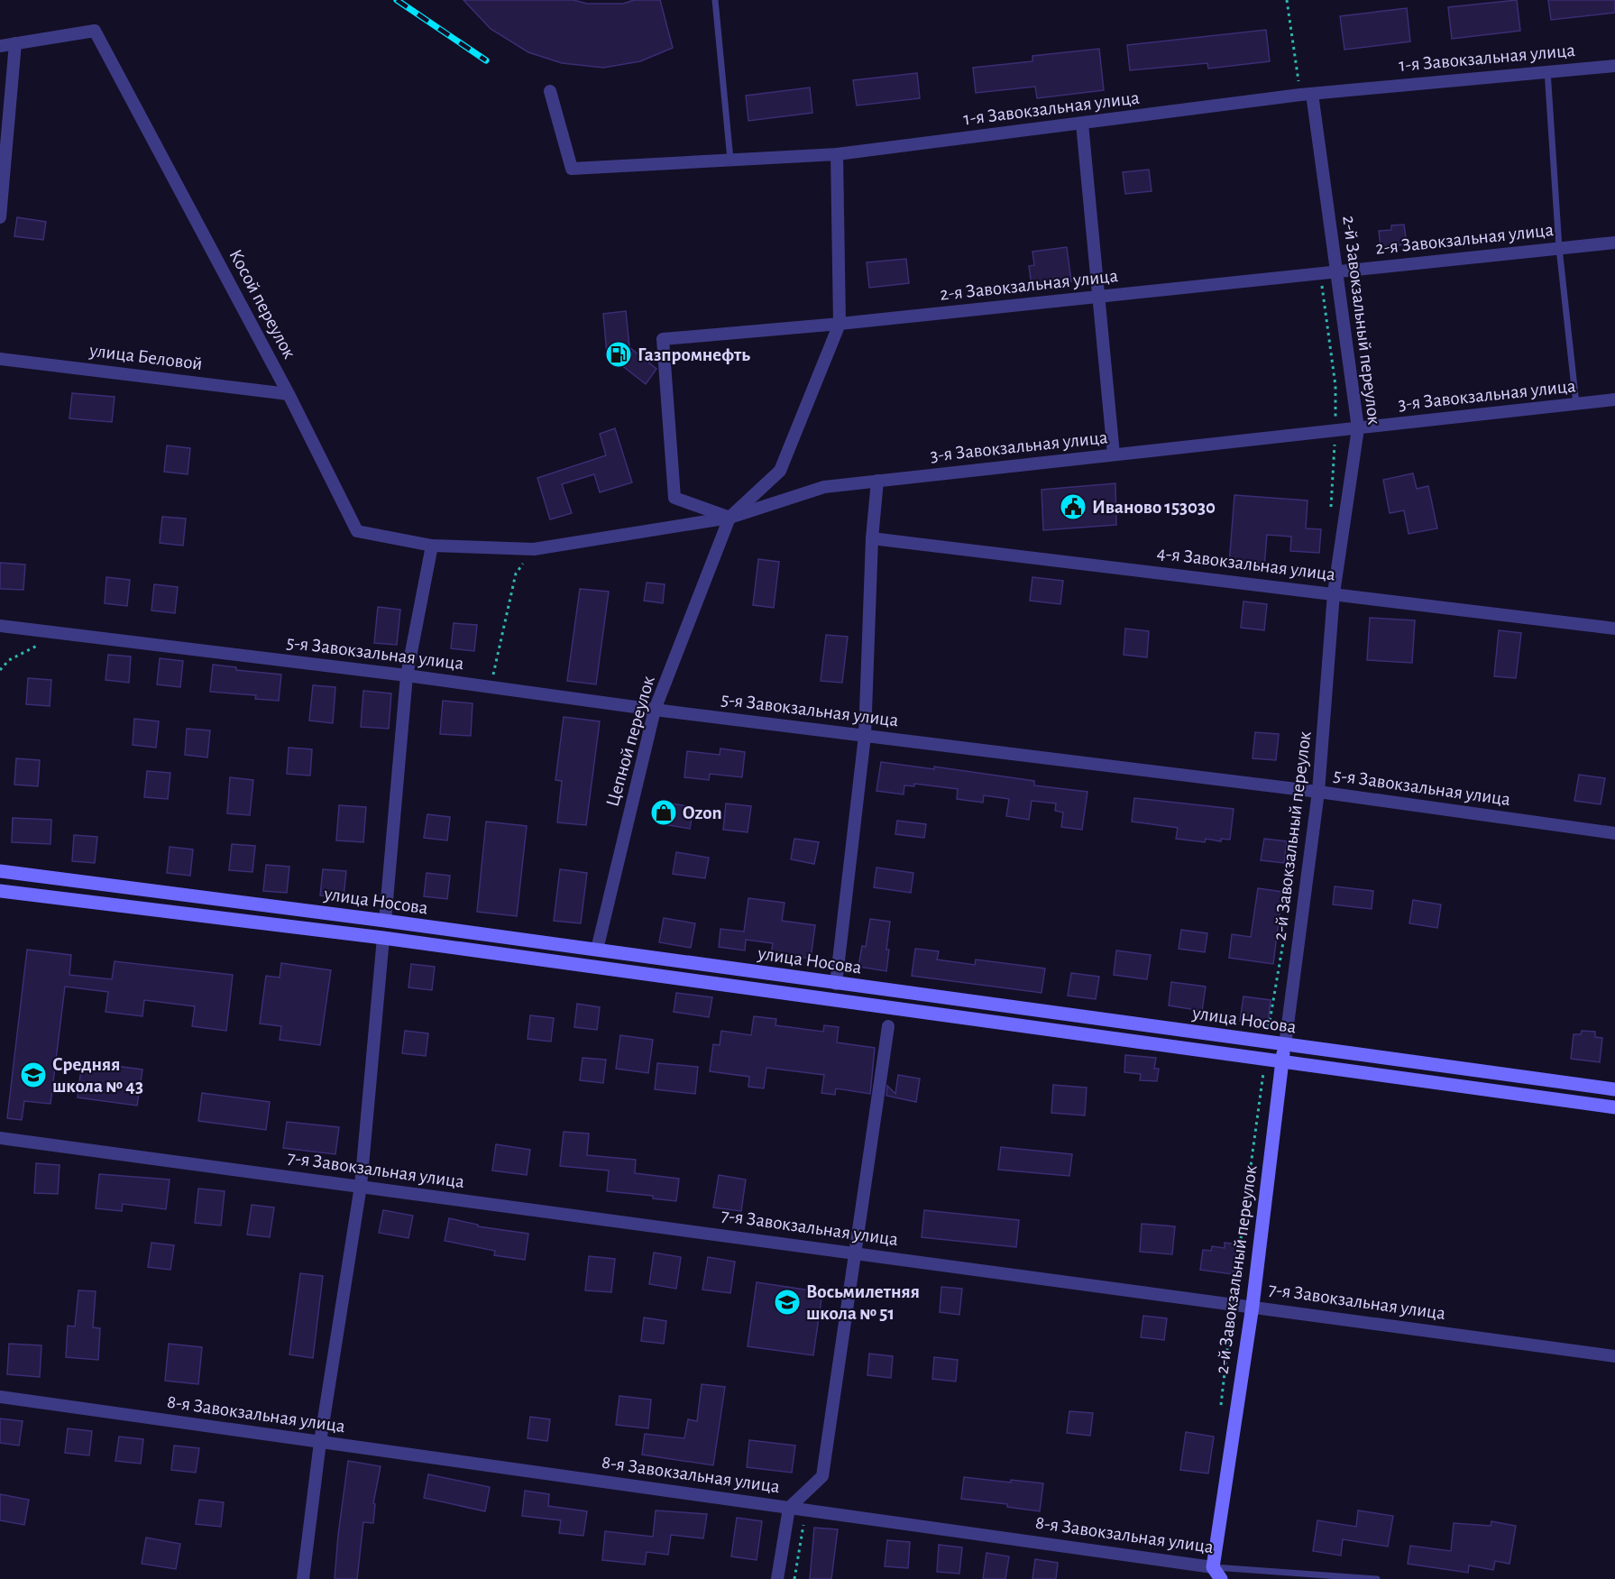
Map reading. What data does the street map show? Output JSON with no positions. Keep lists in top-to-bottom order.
{
  "streets": {
    "main road": ["2-й Завокзальный переулок", "улица Носова"],
    "street": [
      "1-я Завокзальная улица",
      "2-я Завокзальная улица",
      "Косой переулок",
      "улица Беловой",
      "3-я Завокзальная улица",
      "4-я Завокзальная улица",
      "5-я Завокзальная улица",
      "Цепной переулок",
      "7-я Завокзальная улица",
      "8-я Завокзальная улица"
    ]
  },
  "crossings": [
    ["1-я Завокзальная улица", "2-й Завокзальный переулок"],
    ["2-я Завокзальная улица", "2-й Завокзальный переулок"],
    ["2-я Завокзальная улица", "3-я Завокзальная улица"],
    ["2-я Завокзальная улица", "Цепной переулок"],
    ["Косой переулок", "улица Беловой"],
    ["Косой переулок", "3-я Завокзальная улица"],
    ["2-й Завокзальный переулок", "3-я Завокзальная улица"],
    ["2-й Завокзальный переулок", "4-я Завокзальная улица"],
    ["2-й Завокзальный переулок", "5-я Завокзальная улица"],
    ["2-й Завокзальный переулок", "улица Носова"],
    ["2-й Завокзальный переулок", "7-я Завокзальная улица"],
    ["2-й Завокзальный переулок", "8-я Завокзальная улица"],
    ["3-я Завокзальная улица", "Цепной переулок"],
    ["5-я Завокзальная улица", "Цепной переулок"],
    ["Цепной переулок", "улица Носова"]
  ],
  "places": {
    "fuel station": ["Газпромнефть"],
    "public building": ["Иваново 153030"],
    "shop": ["Ozon"],
    "school or university": ["Средняя школа № 43", "Восьмилетняя школа № 51"]
  }
}
